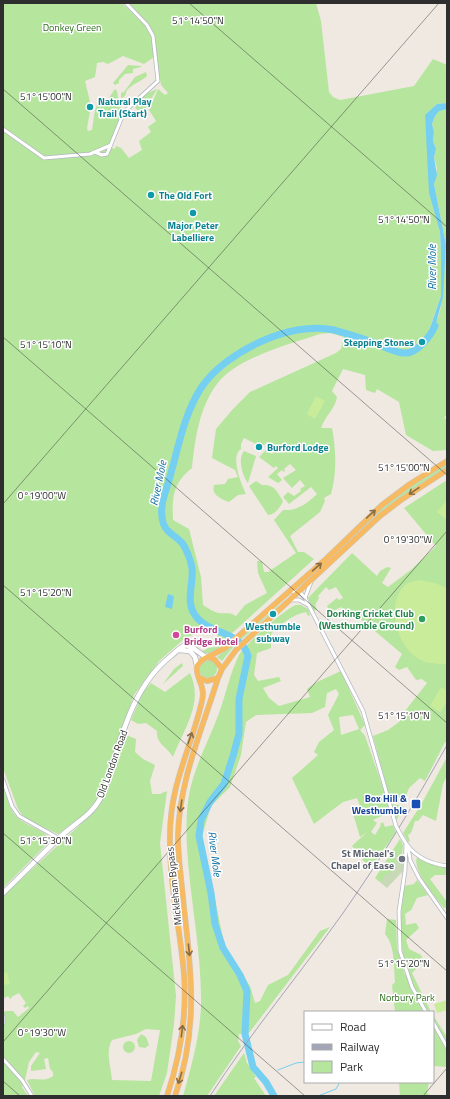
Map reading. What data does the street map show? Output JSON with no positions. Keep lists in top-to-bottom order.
{
  "streets": {
    "highway": ["Mickleham Bypass"],
    "main road": ["Old London Road"]
  },
  "water": ["River Mole"],
  "parks": ["Donkey Green", "Norbury Park"],
  "places": {
    "other": [
      "Natural Play Trail (Start)",
      "The Old Fort",
      "Major Peter Labelliere",
      "Stepping Stones",
      "Burford Lodge",
      "Westhumble subway",
      "Dorking Cricket Club (Westhumble Ground)",
      "Burford Bridge Hotel",
      "St Michael's Chapel of Ease"
    ],
    "transit": ["Box Hill & Westhumble"]
  },
  "legend": ["Road", "Railway", "Park"],
  "coordinates": [
    "51°14'50\"N",
    "51°15'00\"N",
    "51°15'10\"N",
    "0°19'00\"W",
    "0°19'30\"W",
    "51°15'20\"N",
    "51°15'30\"N"
  ]
}
